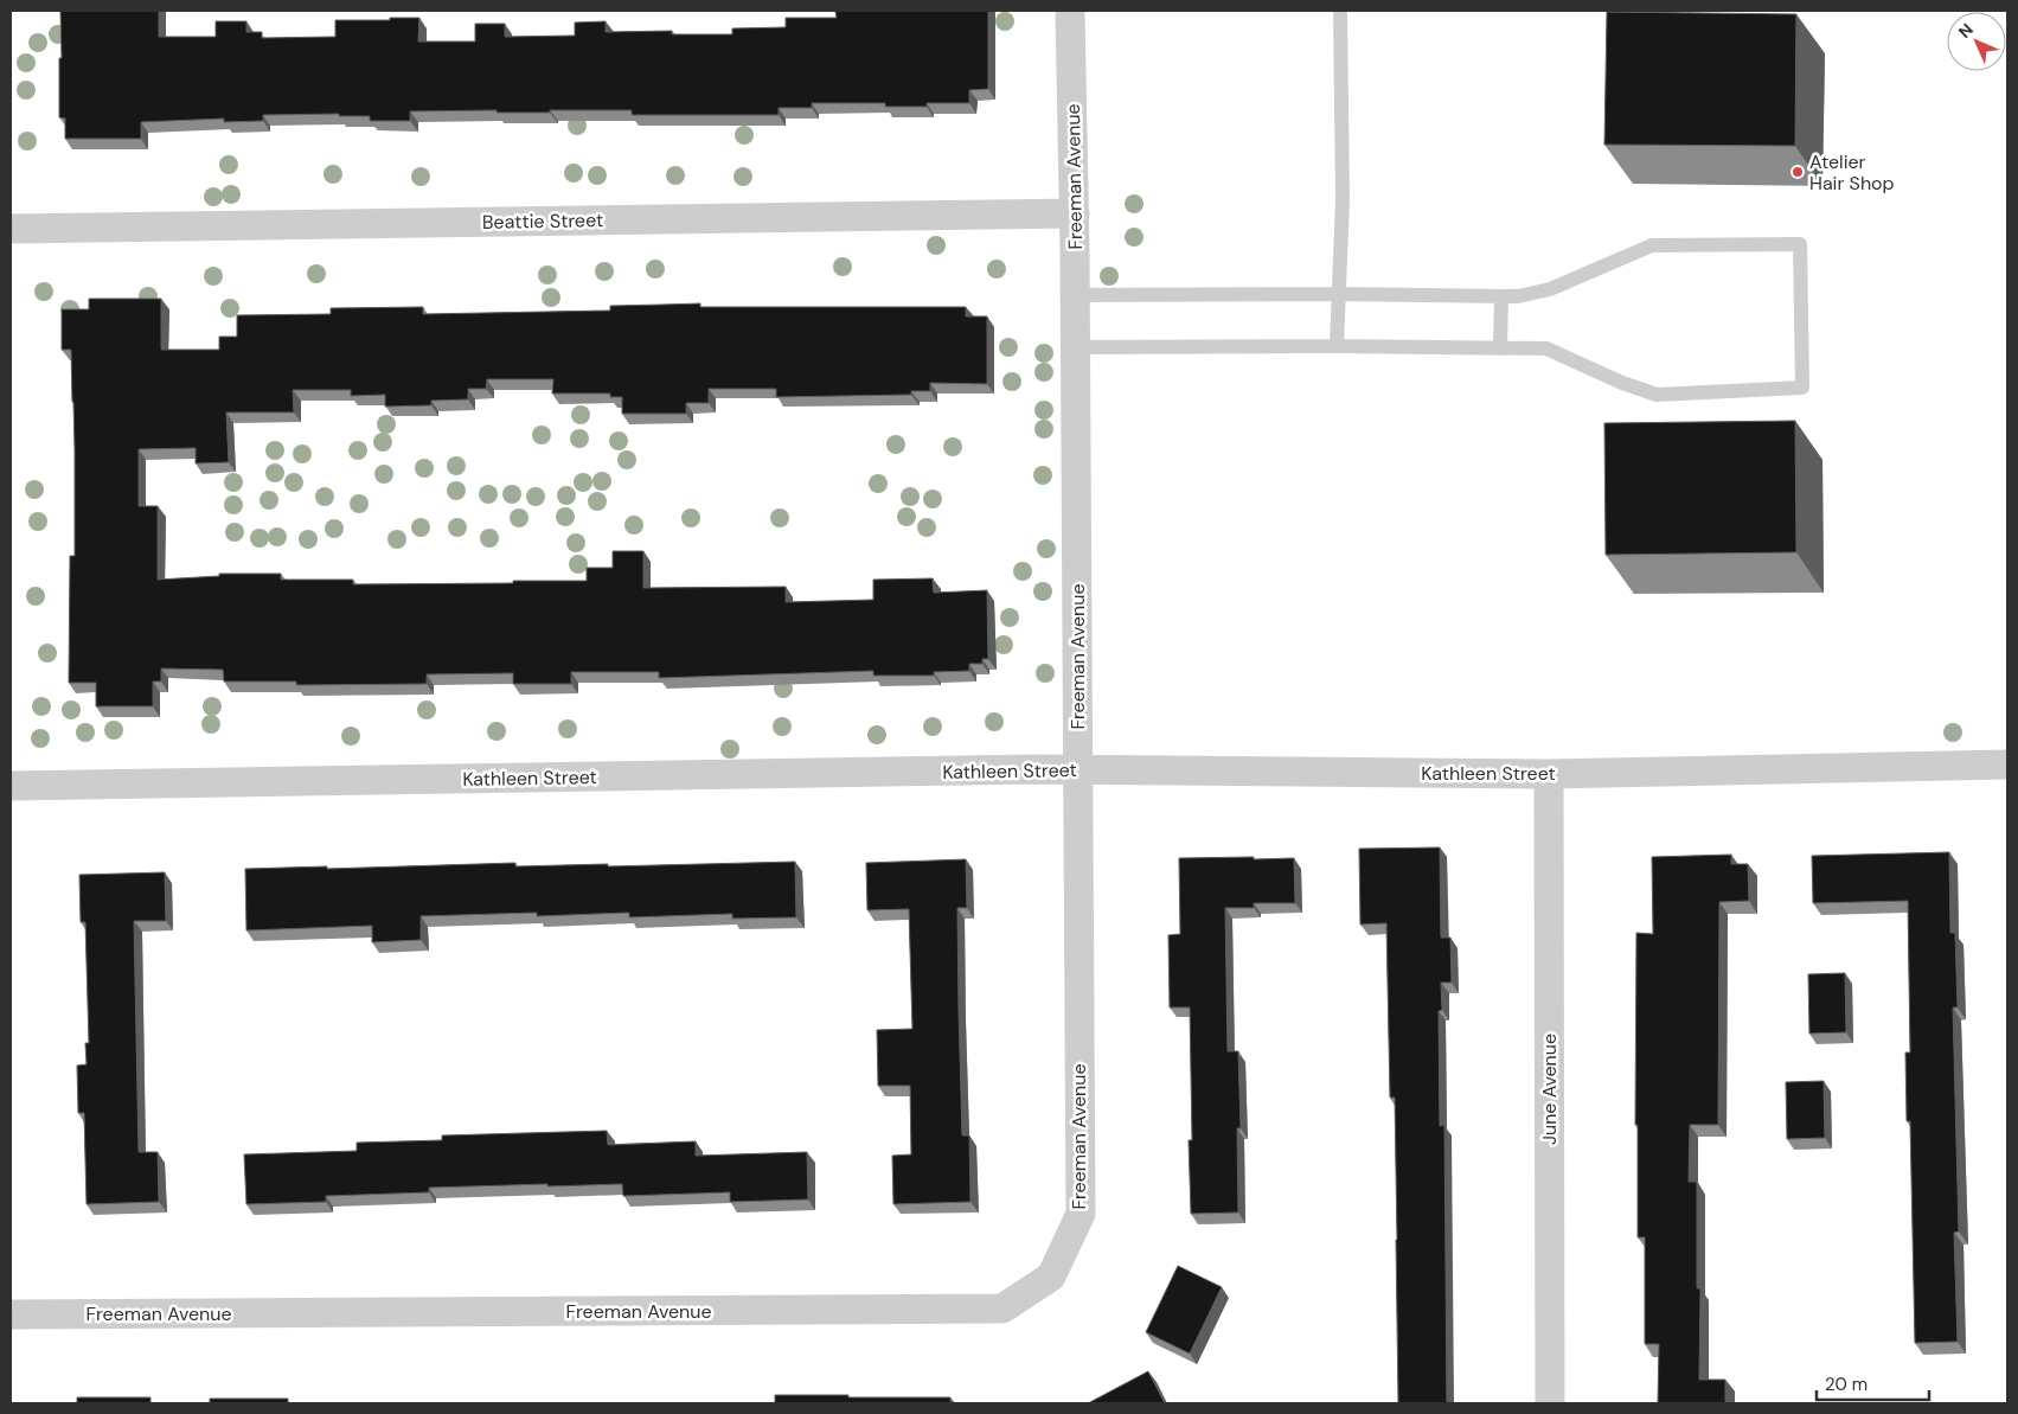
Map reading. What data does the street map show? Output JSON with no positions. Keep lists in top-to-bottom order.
{
  "streets": {
    "street": [
      "Freeman Avenue",
      "Beattie Street",
      "Kathleen Street",
      "June Avenue"
    ]
  },
  "crossings": [
    ["Freeman Avenue", "Beattie Street"],
    ["Freeman Avenue", "Kathleen Street"],
    ["Kathleen Street", "June Avenue"]
  ],
  "places": ["Atelier Hair Shop"],
  "scale_bar": "20 m",
  "north": "top left"
}
